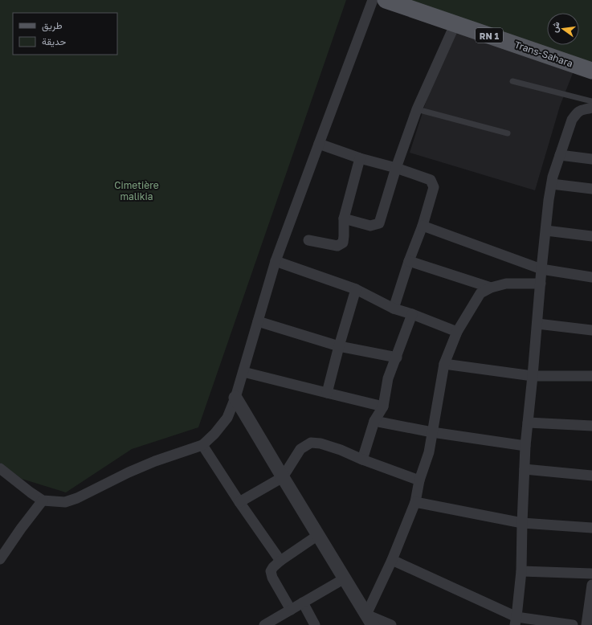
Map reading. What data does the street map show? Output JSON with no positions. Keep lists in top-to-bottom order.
{
  "streets": {
    "main road": ["RN 1", "Trans-Sahara"]
  },
  "parks": ["Cimetière malikia"],
  "legend": ["طريق", "حديقة"],
  "north": "left"
}
